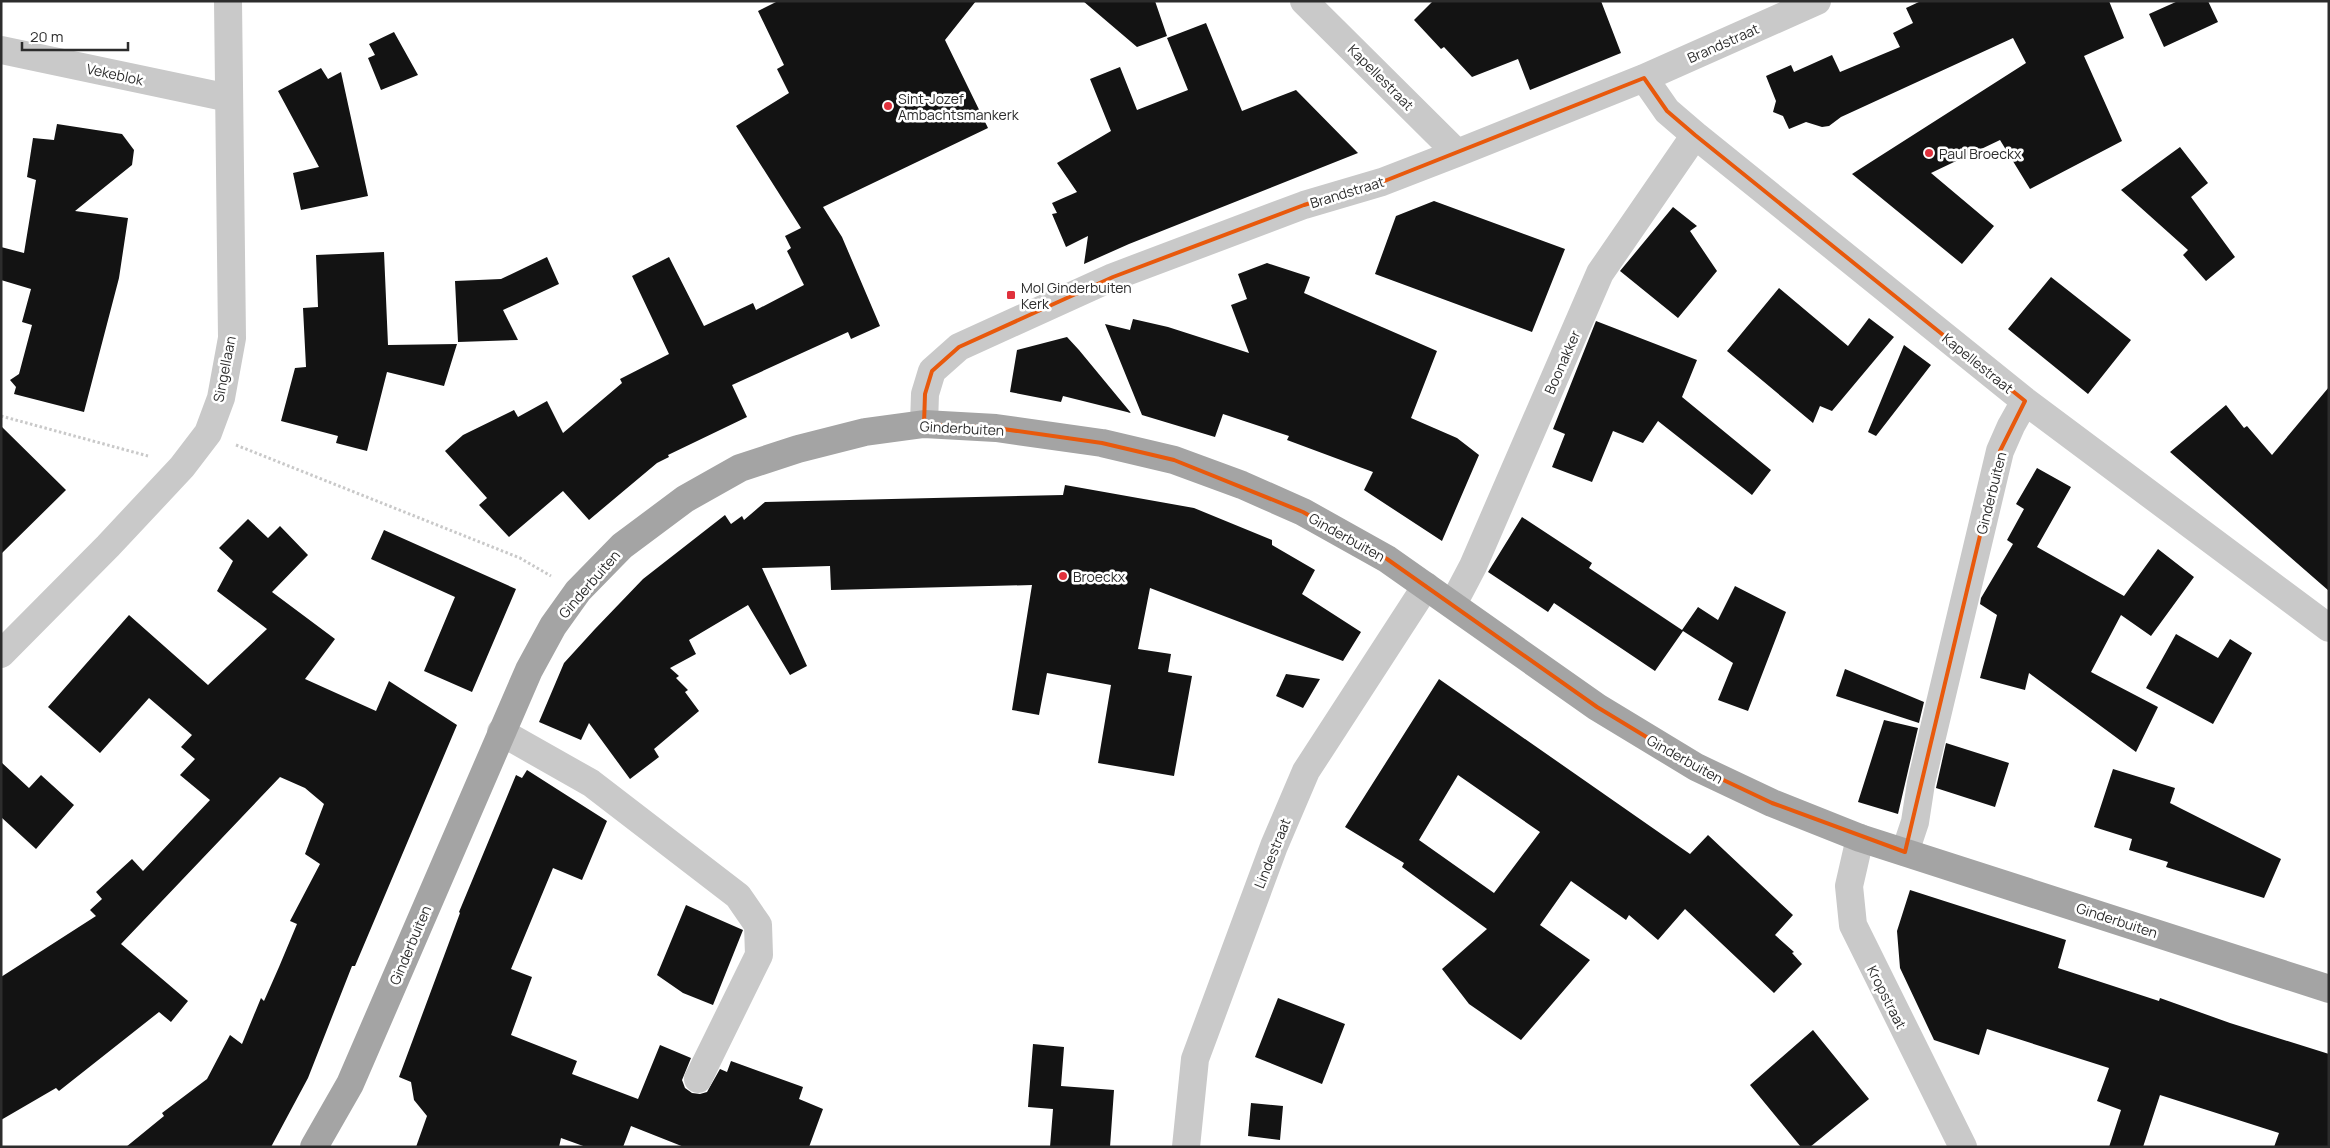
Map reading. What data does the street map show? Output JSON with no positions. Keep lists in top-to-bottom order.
{
  "streets": {
    "main road": ["Ginderbuiten"],
    "street": [
      "Brandstraat",
      "Vekeblok",
      "Kapellestraat",
      "Boonakker",
      "Singellaan",
      "Lindestraat",
      "Kropstraat"
    ]
  },
  "crossings": [
    ["Brandstraat", "Kapellestraat"],
    ["Brandstraat", "Ginderbuiten"],
    ["Vekeblok", "Singellaan"],
    ["Kapellestraat", "Boonakker"],
    ["Kapellestraat", "Ginderbuiten"],
    ["Boonakker", "Ginderbuiten"],
    ["Ginderbuiten", "Lindestraat"],
    ["Ginderbuiten", "Kropstraat"]
  ],
  "places": {
    "other": ["Sint-Jozef Ambachtsmankerk", "Paul Broeckx", "Broeckx"],
    "transit": ["Mol Ginderbuiten Kerk"]
  },
  "scale_bar": "20 m"
}
